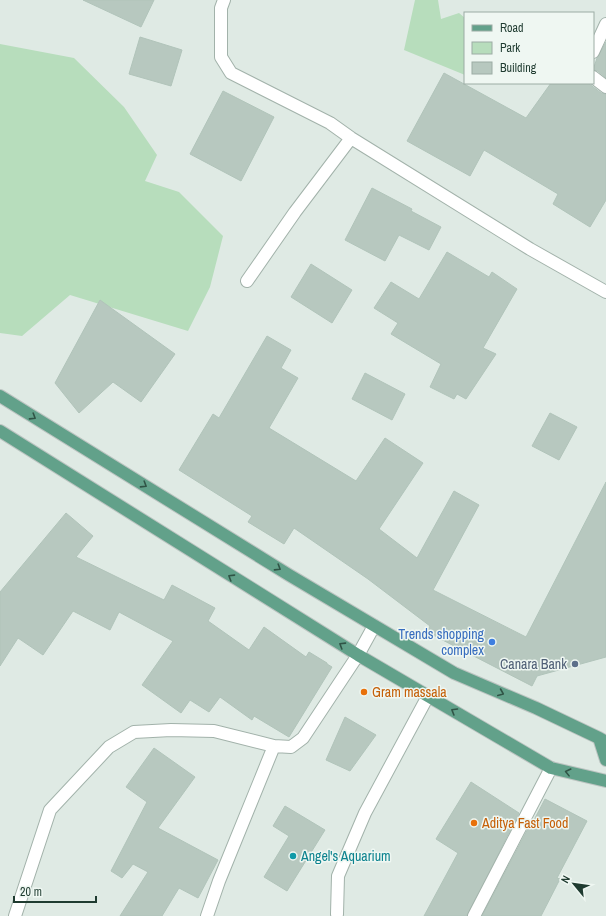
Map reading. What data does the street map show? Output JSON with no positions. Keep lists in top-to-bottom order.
{
  "places": [
    "Trends shopping complex",
    "Canara Bank",
    "Gram massala",
    "Aditya Fast Food",
    "Angel's Aquarium"
  ],
  "legend": ["Road", "Park", "Building"],
  "scale_bar": "20 m",
  "north": "top left"
}
